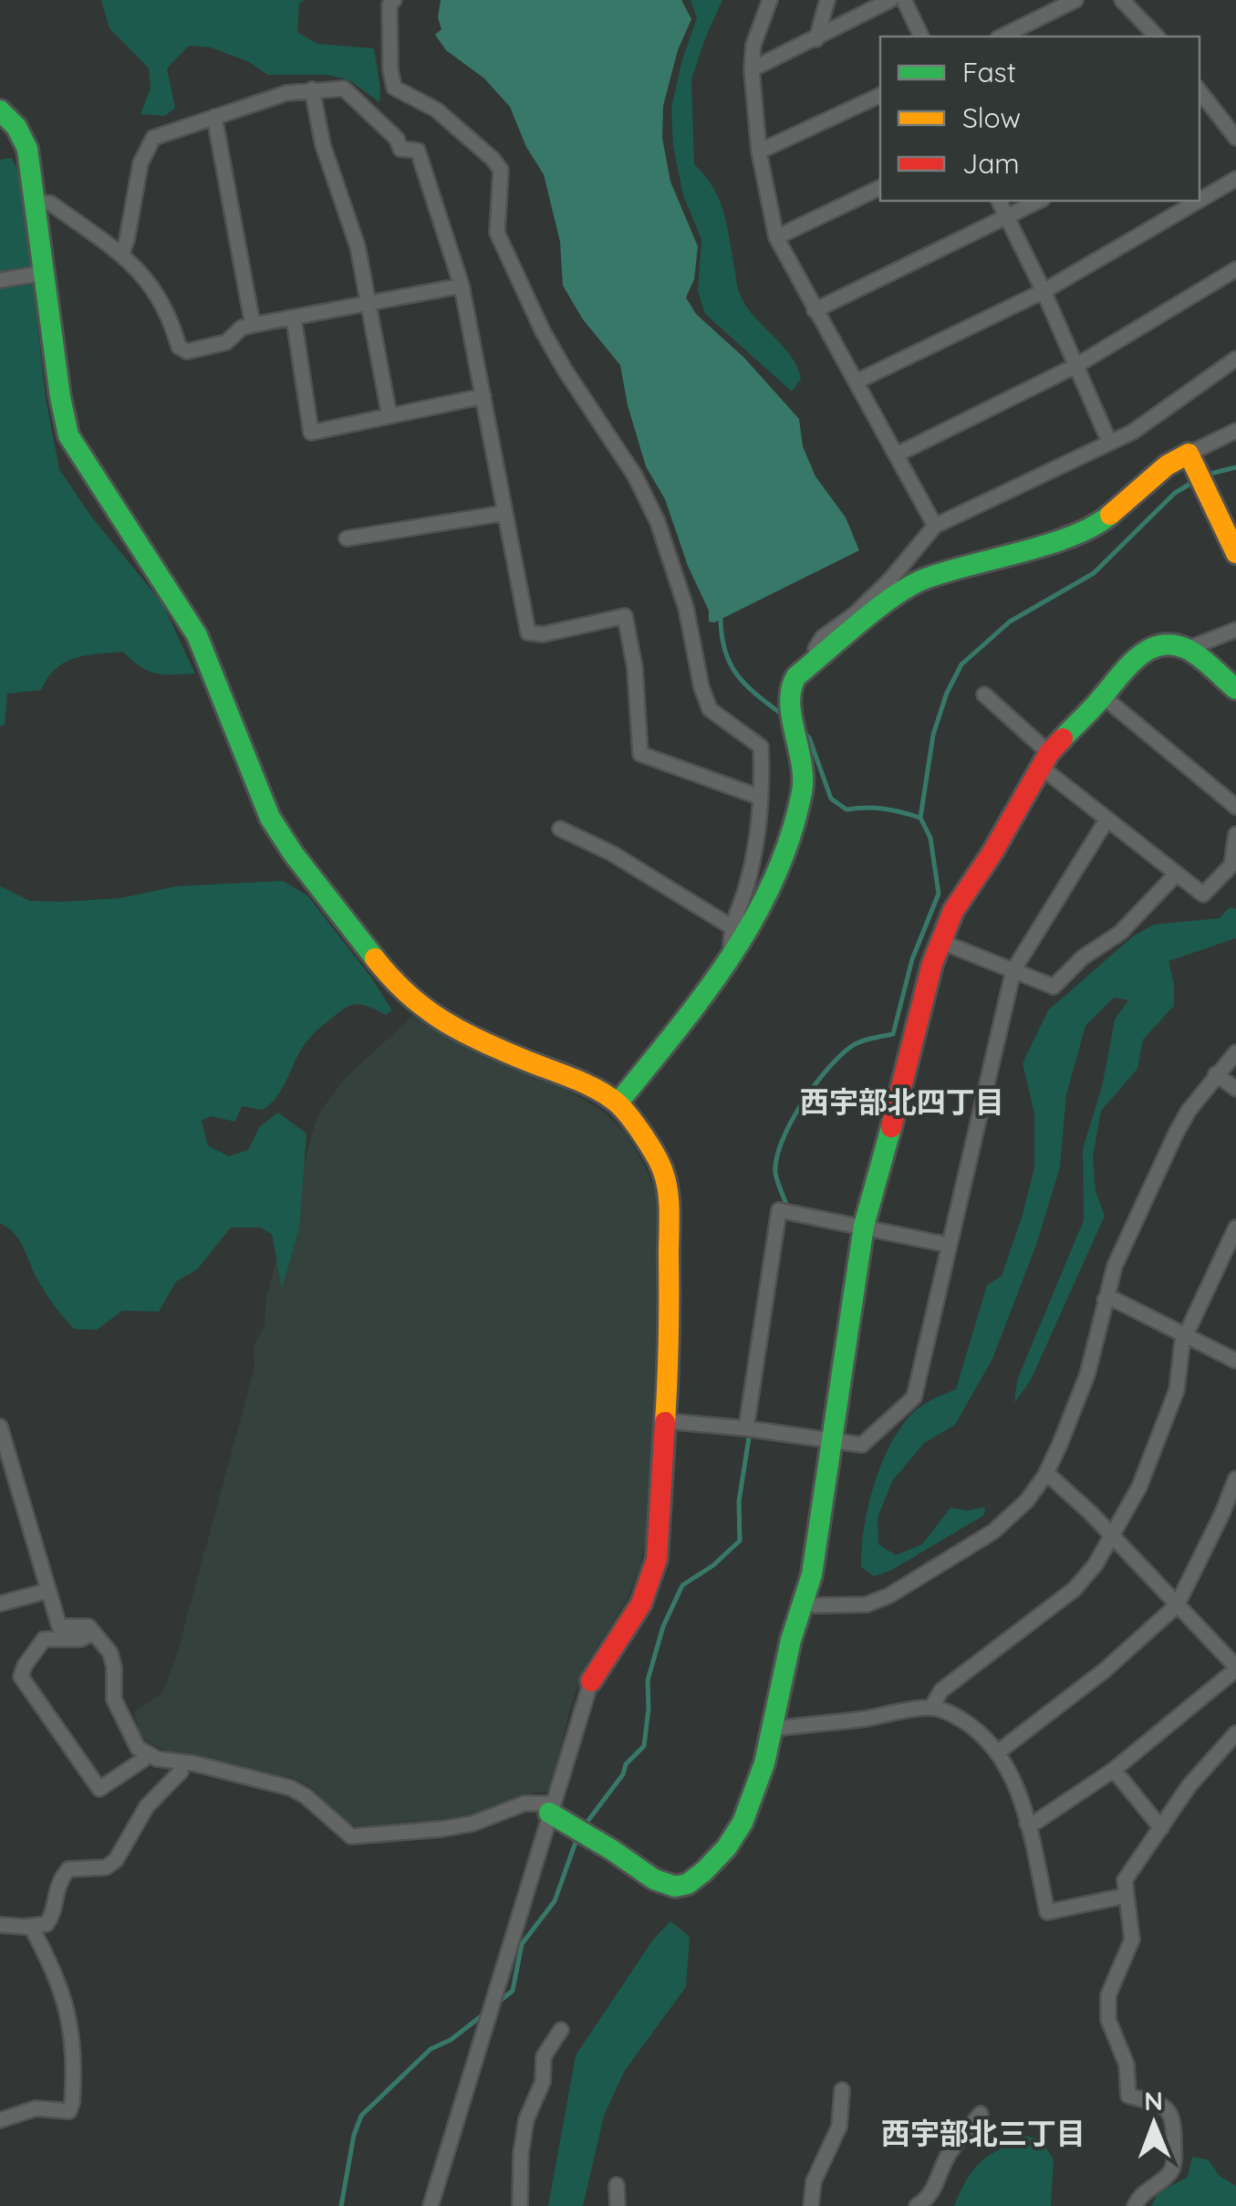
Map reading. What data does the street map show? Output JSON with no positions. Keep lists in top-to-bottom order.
{
  "districts": ["西宇部北四丁目", "西宇部北三丁目"],
  "legend": ["Fast", "Slow", "Jam"],
  "north": "top"
}
